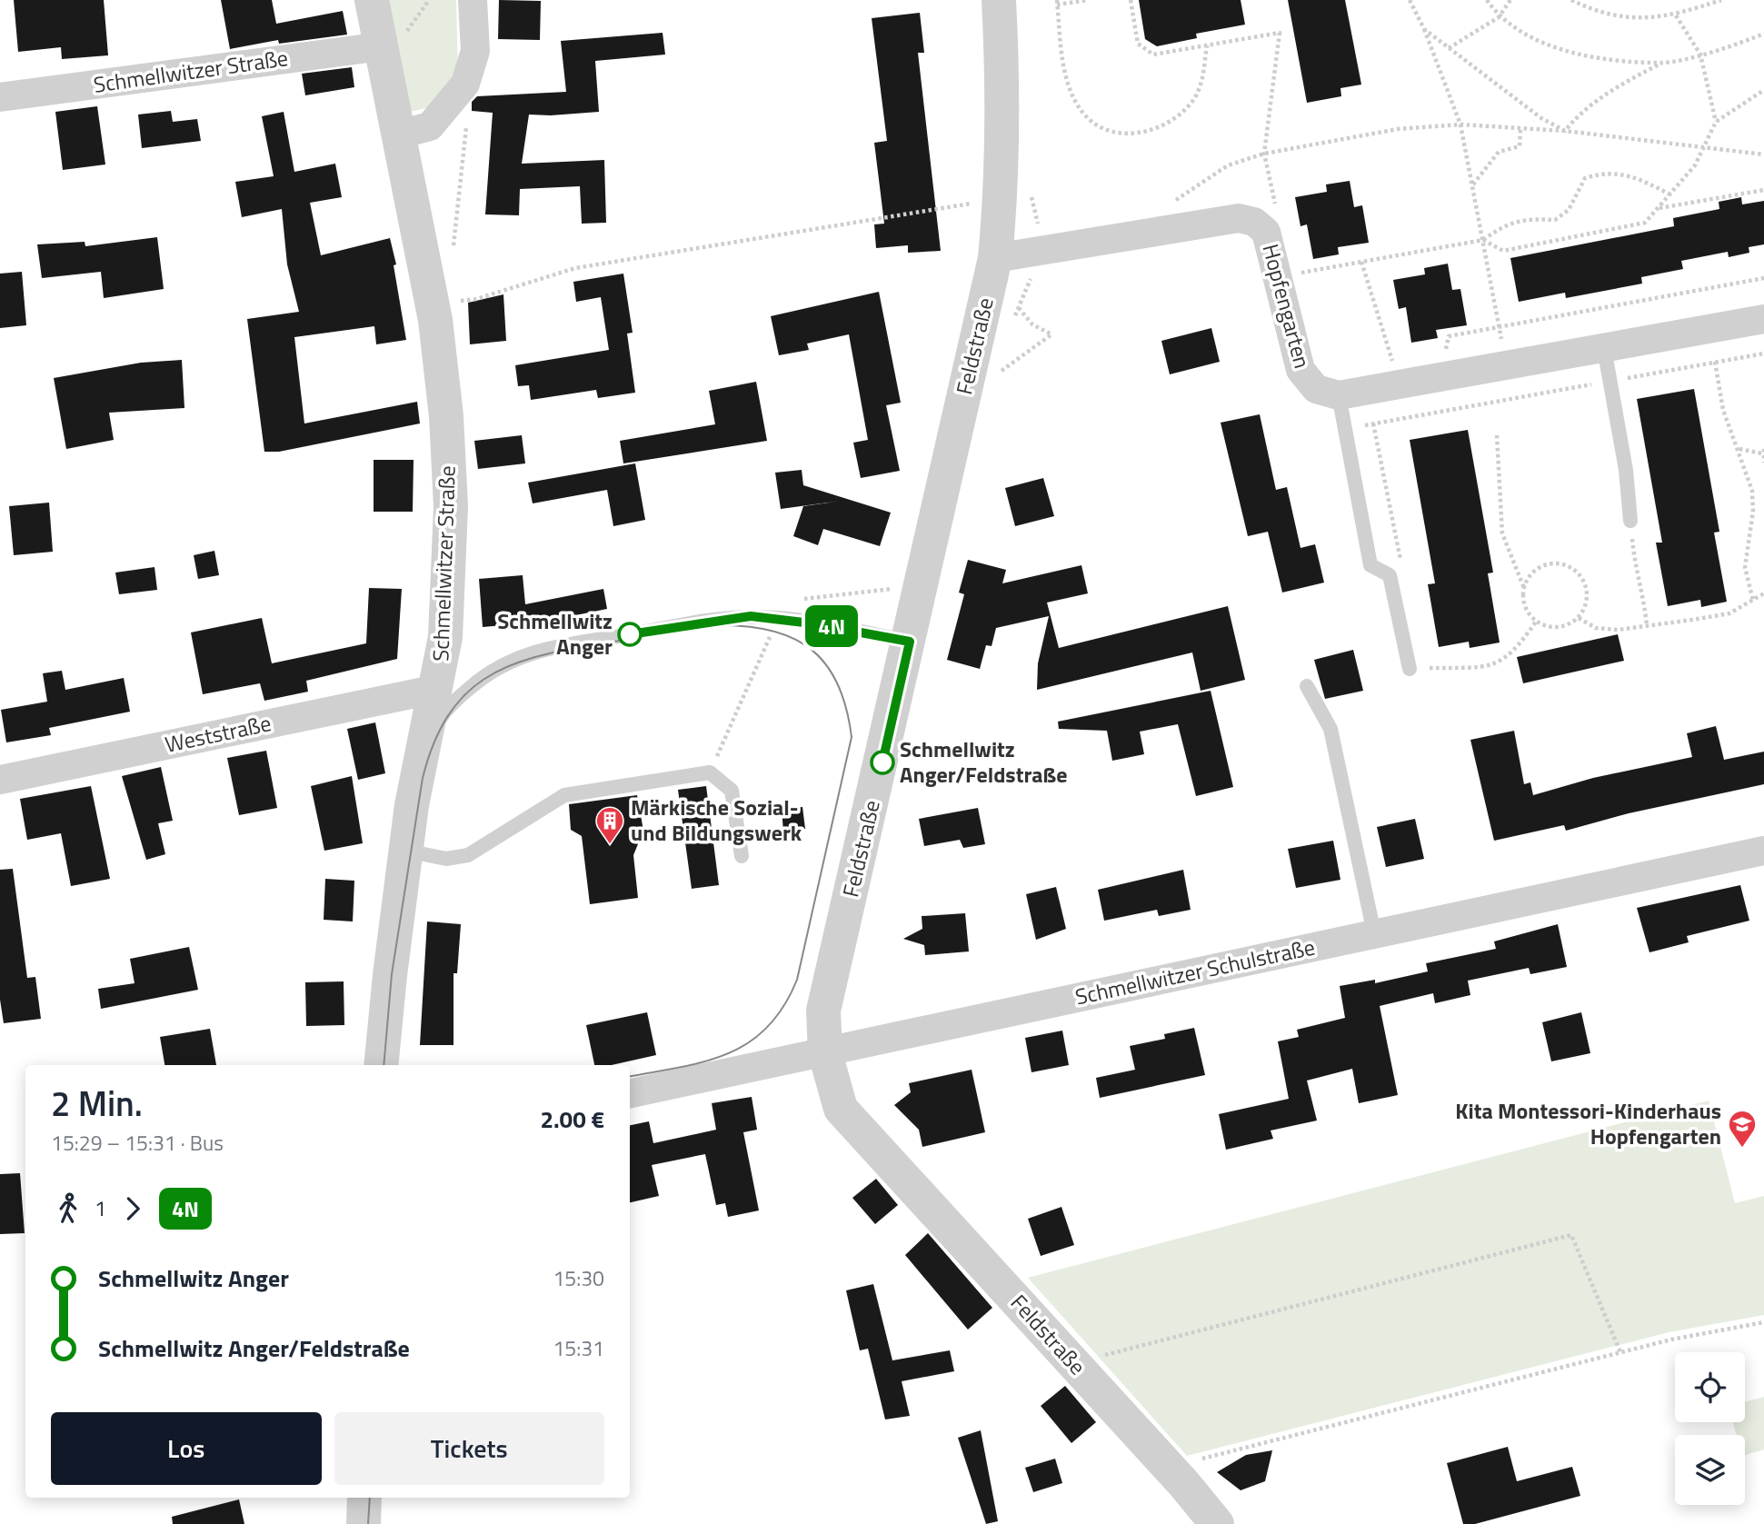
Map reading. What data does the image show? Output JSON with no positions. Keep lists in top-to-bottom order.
{
  "streets": {
    "street": [
      "Schmellwitzer Straße",
      "Hopfengarten",
      "Feldstraße",
      "Weststraße",
      "Schmellwitzer Schulstraße"
    ]
  },
  "crossings": [
    ["Schmellwitzer Straße", "Weststraße"],
    ["Hopfengarten", "Feldstraße"],
    ["Feldstraße", "Schmellwitzer Schulstraße"]
  ],
  "places": {
    "other": ["Schmellwitz Anger", "Schmellwitz Anger/Feldstraße"],
    "building": ["Märkische Sozial- und Bildungswerk"],
    "school or university": ["Kita Montessori-Kinderhaus Hopfengarten"]
  },
  "lines": ["bus line 4N"],
  "page": {
    "on_map": "4N",
    "heading": ["2 Min.", "15:29 – 15:31 · Bus", "2.00 €"],
    "legs": ["1", "4N"],
    "list": [
      {
        "name": "Schmellwitz Anger",
        "value": "15:30"
      },
      {
        "name": "Schmellwitz Anger/Feldstraße",
        "value": "15:31"
      }
    ],
    "buttons": ["Los", "Tickets"]
  }
}
